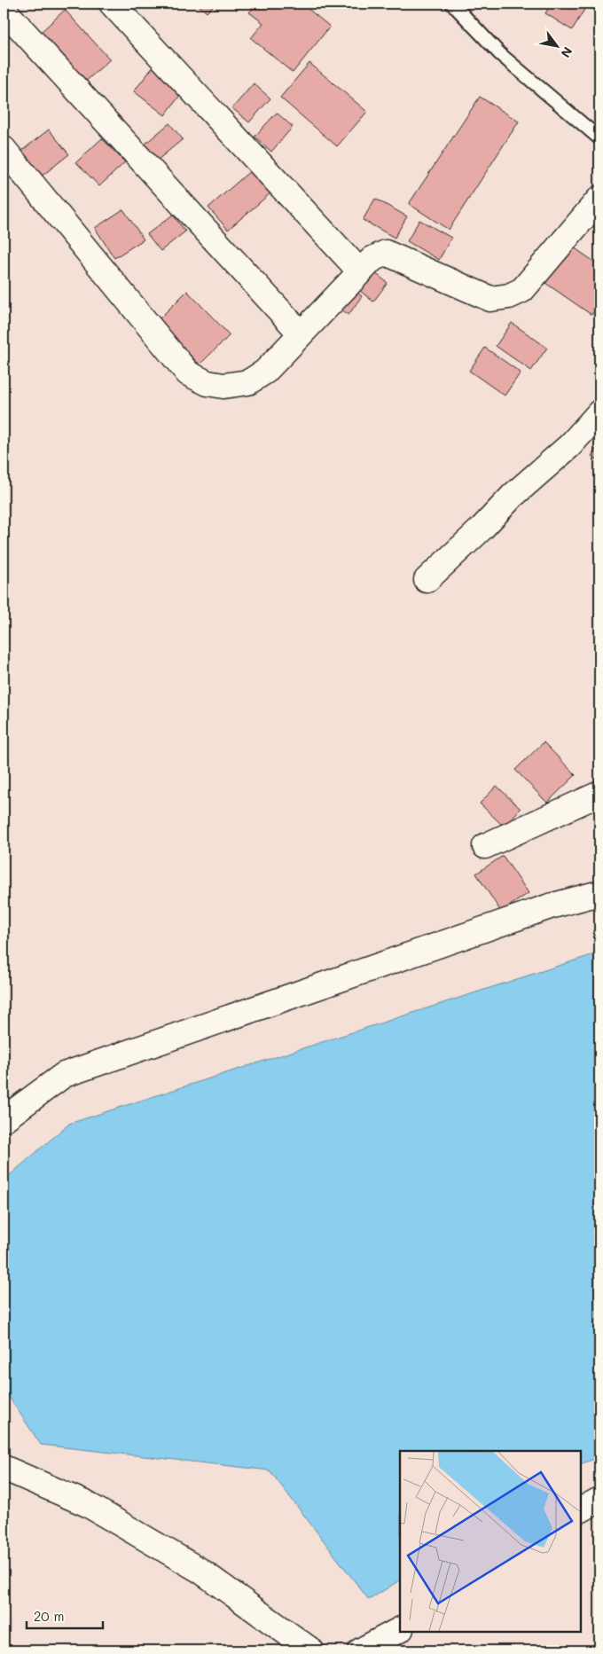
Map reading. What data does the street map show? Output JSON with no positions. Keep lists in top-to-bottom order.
{
  "scale_bar": "20 m",
  "north": "bottom right"
}
